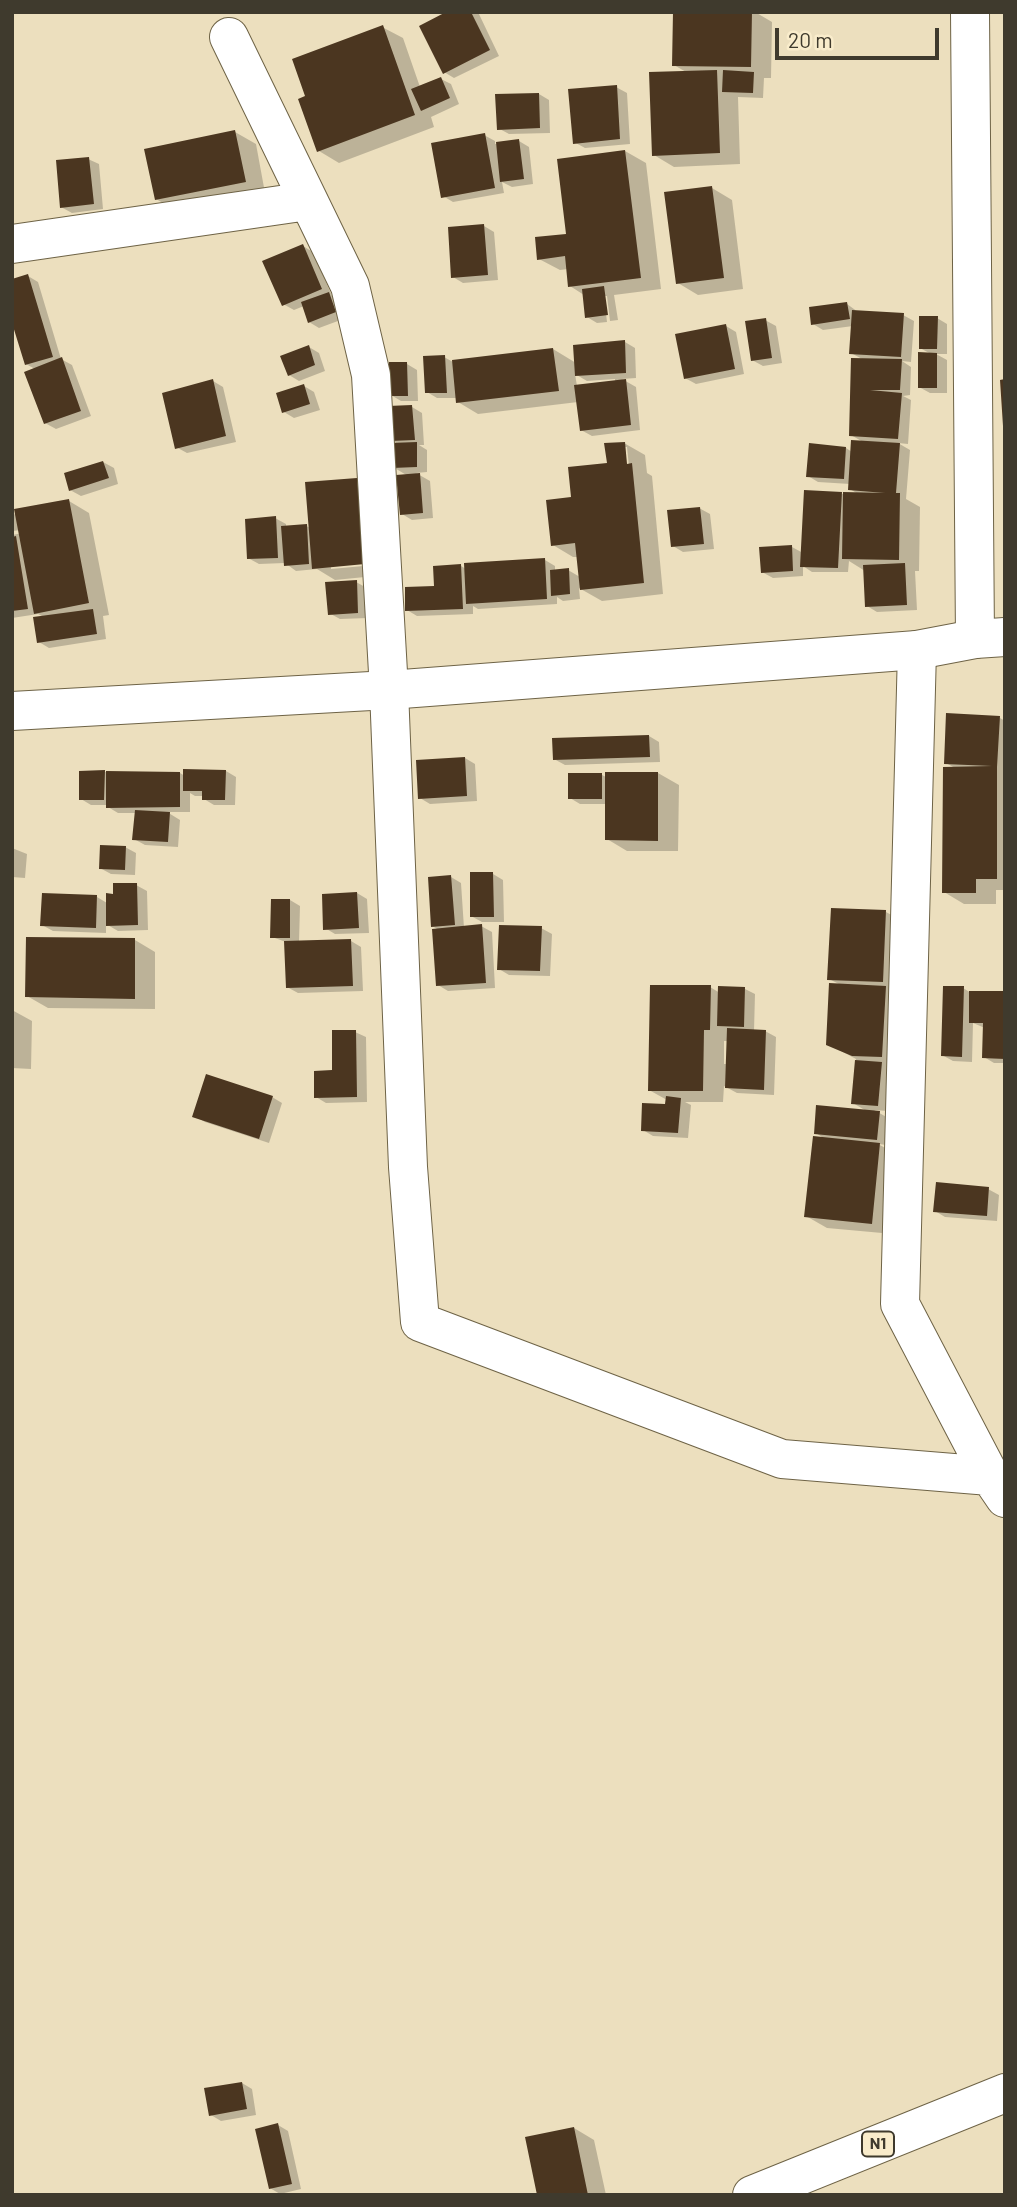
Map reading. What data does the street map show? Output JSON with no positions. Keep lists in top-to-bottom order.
{
  "streets": {
    "street": ["N1"]
  },
  "scale_bar": "20 m"
}
